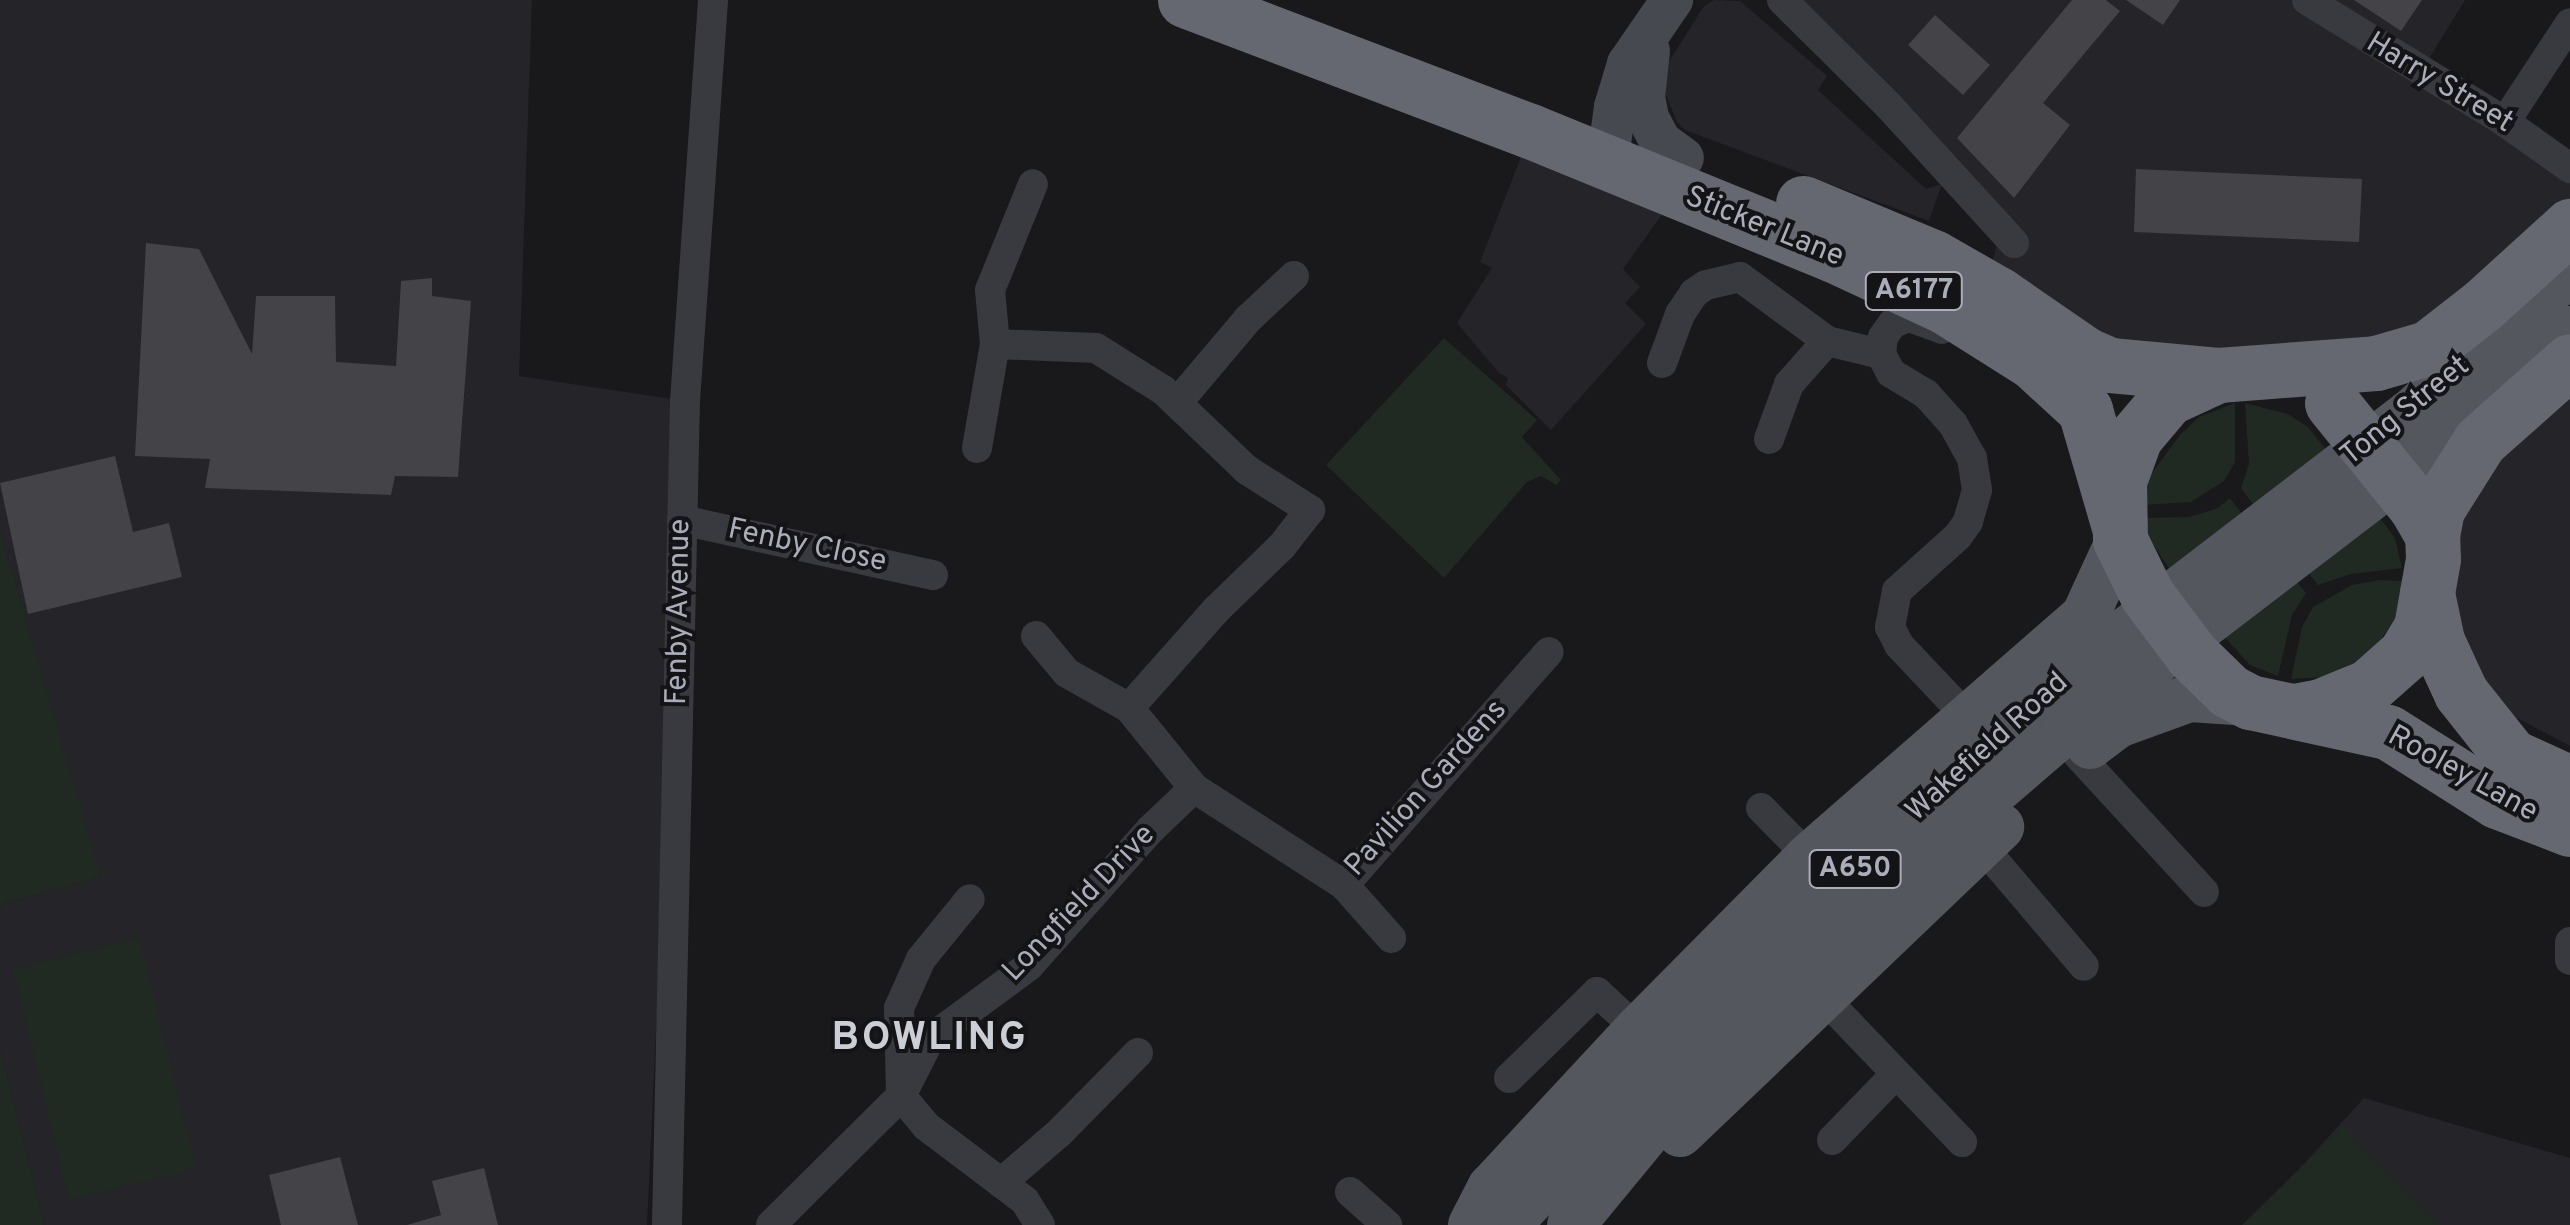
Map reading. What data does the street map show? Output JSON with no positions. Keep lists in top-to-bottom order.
{
  "streets": {
    "highway": ["Sticker Lane", "A6177", "Rooley Lane"],
    "main road": ["Tong Street", "Wakefield Road", "A650"],
    "street": [
      "Harry Street",
      "Fenby Close",
      "Fenby Avenue",
      "Pavilion Gardens",
      "Longfield Drive"
    ]
  },
  "crossings": [
    ["Sticker Lane", "Rooley Lane"],
    ["Sticker Lane", "A650"],
    ["Tong Street", "Wakefield Road"],
    ["Fenby Close", "Fenby Avenue"],
    ["Rooley Lane", "A650"],
    ["Pavilion Gardens", "Longfield Drive"]
  ],
  "districts": ["BOWLING"]
}
